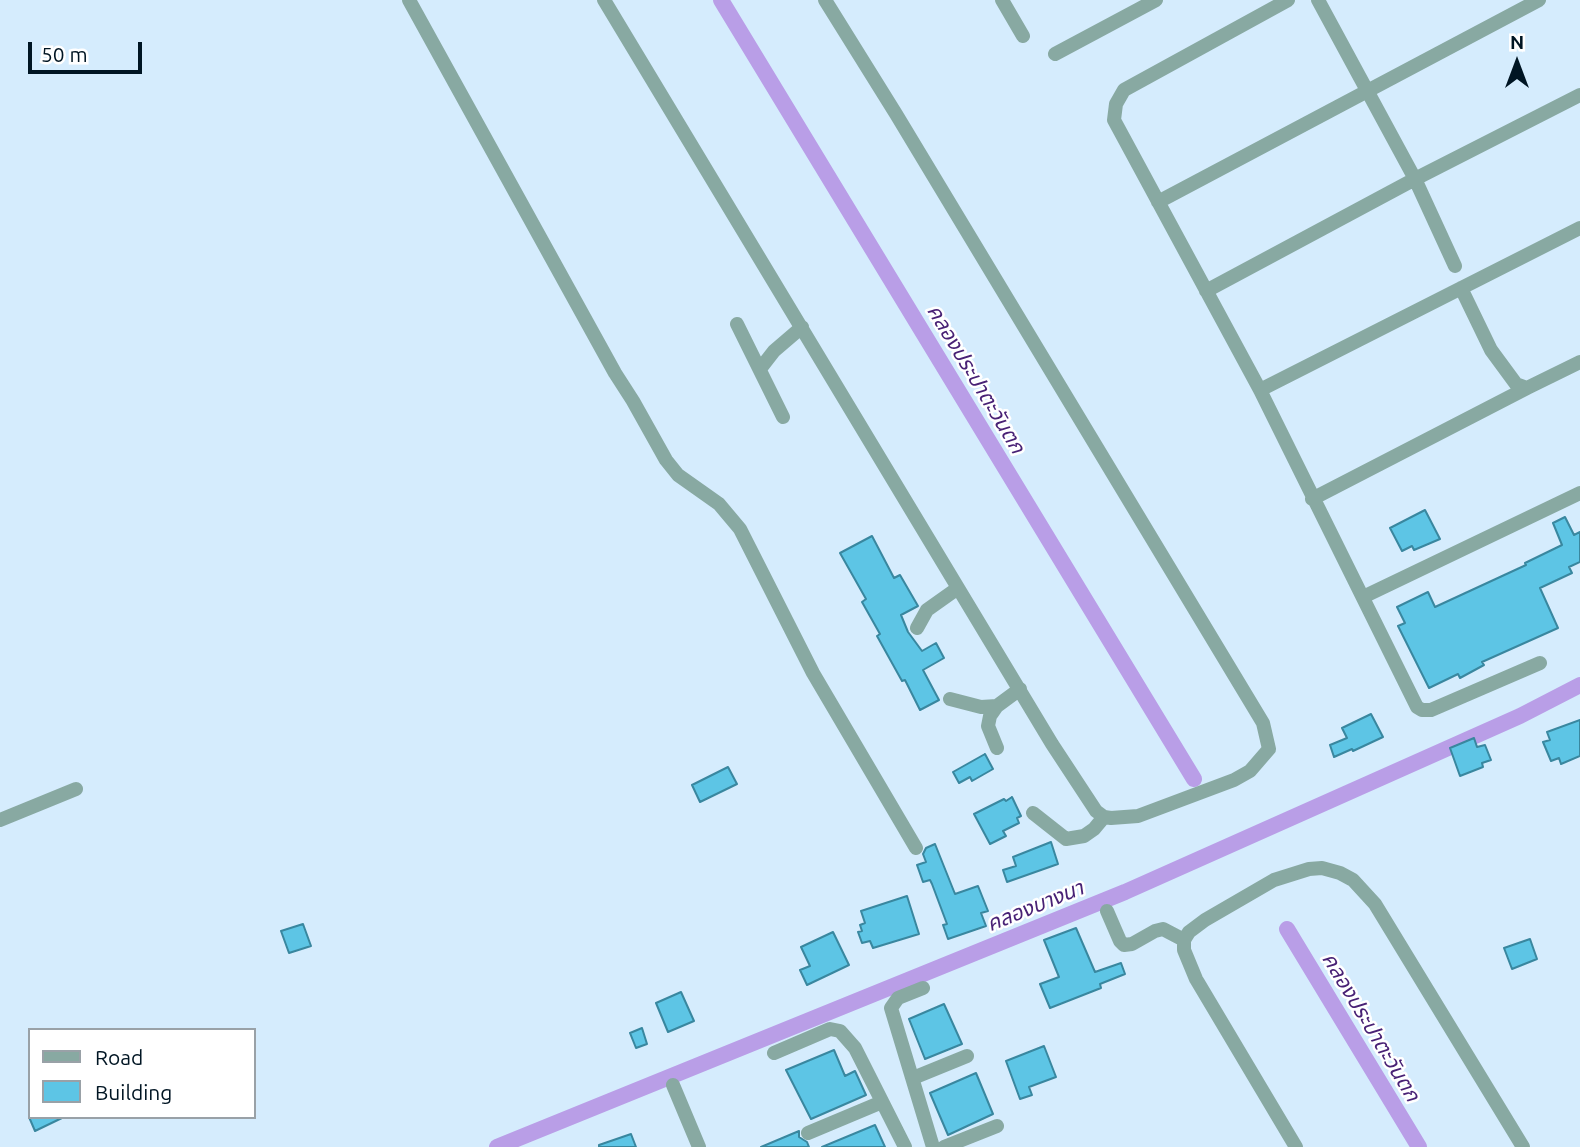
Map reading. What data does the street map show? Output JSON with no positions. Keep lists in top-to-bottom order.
{
  "water": ["คลองประปาตะวันตก", "คลองบางนา"],
  "legend": ["Road", "Building"],
  "scale_bar": "50 m",
  "north": "top"
}
